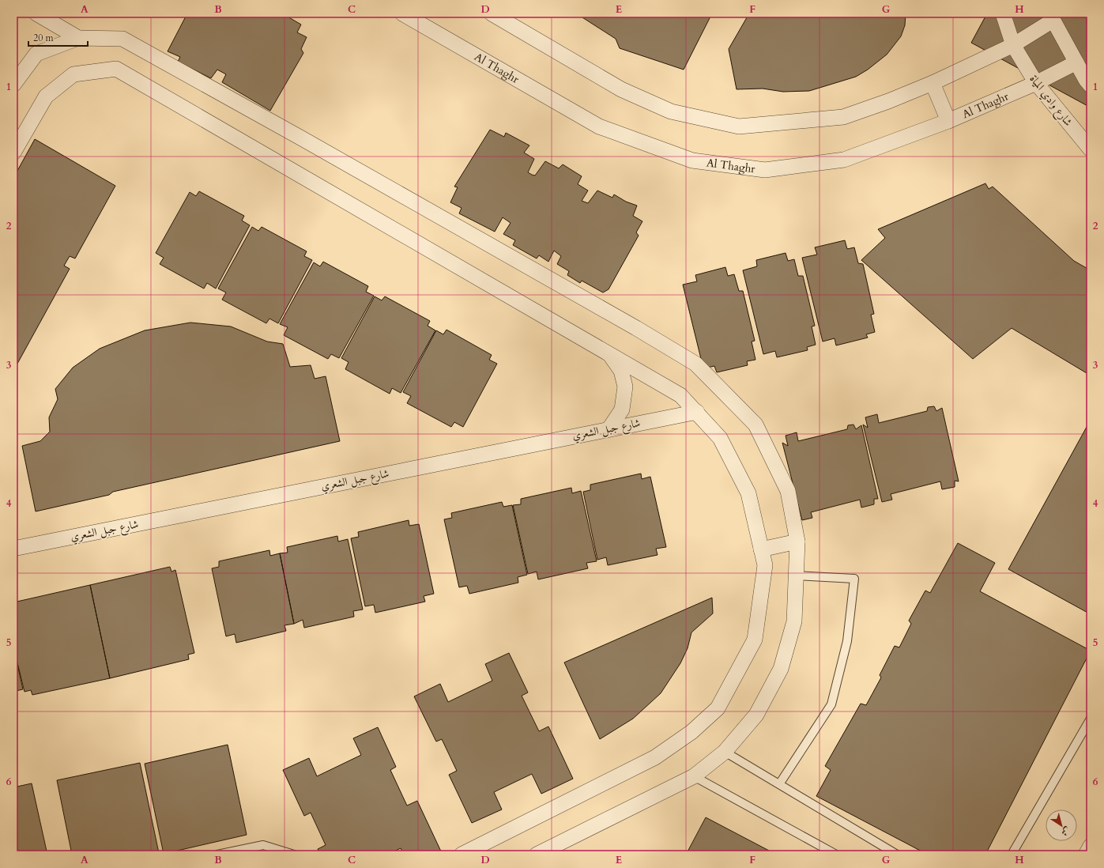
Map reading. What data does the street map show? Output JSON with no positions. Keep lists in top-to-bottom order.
{
  "streets": {
    "street": ["Al Thaghr", "شارع وادي المياة", "شارع جبل الشعري"]
  },
  "crossings": [
    ["Al Thaghr", "شارع وادي المياة"]
  ],
  "scale_bar": "20 m",
  "north": "bottom right",
  "grid": {
    "columns": [
      "A",
      "B",
      "C",
      "D",
      "E",
      "F",
      "G",
      "H"
    ],
    "rows": [
      "1",
      "2",
      "3",
      "4",
      "5",
      "6"
    ]
  }
}
